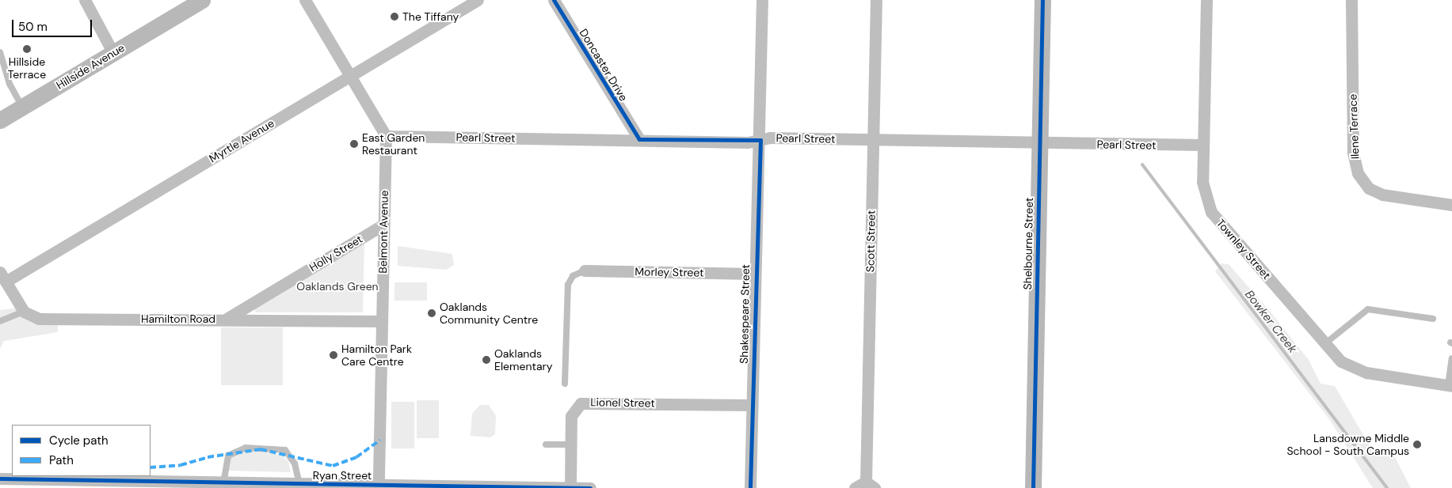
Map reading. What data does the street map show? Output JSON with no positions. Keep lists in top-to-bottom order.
{
  "streets": {
    "main road": ["Hillside Avenue", "Shelbourne Street"],
    "street": [
      "Doncaster Drive",
      "Ilene Terrace",
      "Pearl Street",
      "Myrtle Avenue",
      "Belmont Avenue",
      "Scott Street",
      "Townley Street",
      "Holly Street",
      "Morley Street",
      "Shakespeare Street",
      "Hamilton Road",
      "Lionel Street",
      "Ryan Street"
    ]
  },
  "crossings": [
    ["Doncaster Drive", "Pearl Street"],
    ["Pearl Street", "Belmont Avenue"],
    ["Pearl Street", "Scott Street"],
    ["Pearl Street", "Shelbourne Street"],
    ["Pearl Street", "Townley Street"],
    ["Pearl Street", "Shakespeare Street"],
    ["Belmont Avenue", "Holly Street"],
    ["Belmont Avenue", "Hamilton Road"],
    ["Belmont Avenue", "Ryan Street"],
    ["Holly Street", "Hamilton Road"],
    ["Morley Street", "Shakespeare Street"],
    ["Shakespeare Street", "Lionel Street"],
    ["Lionel Street", "Ryan Street"]
  ],
  "water": ["Bowker Creek"],
  "parks": ["Oaklands Green"],
  "places": [
    "The Tiffany",
    "Hillside Terrace",
    "East Garden Restaurant",
    "Oaklands Community Centre",
    "Hamilton Park Care Centre",
    "Oaklands Elementary",
    "Lansdowne Middle School - South Campus"
  ],
  "legend": ["Cycle path", "Path"],
  "scale_bar": "50 m"
}
